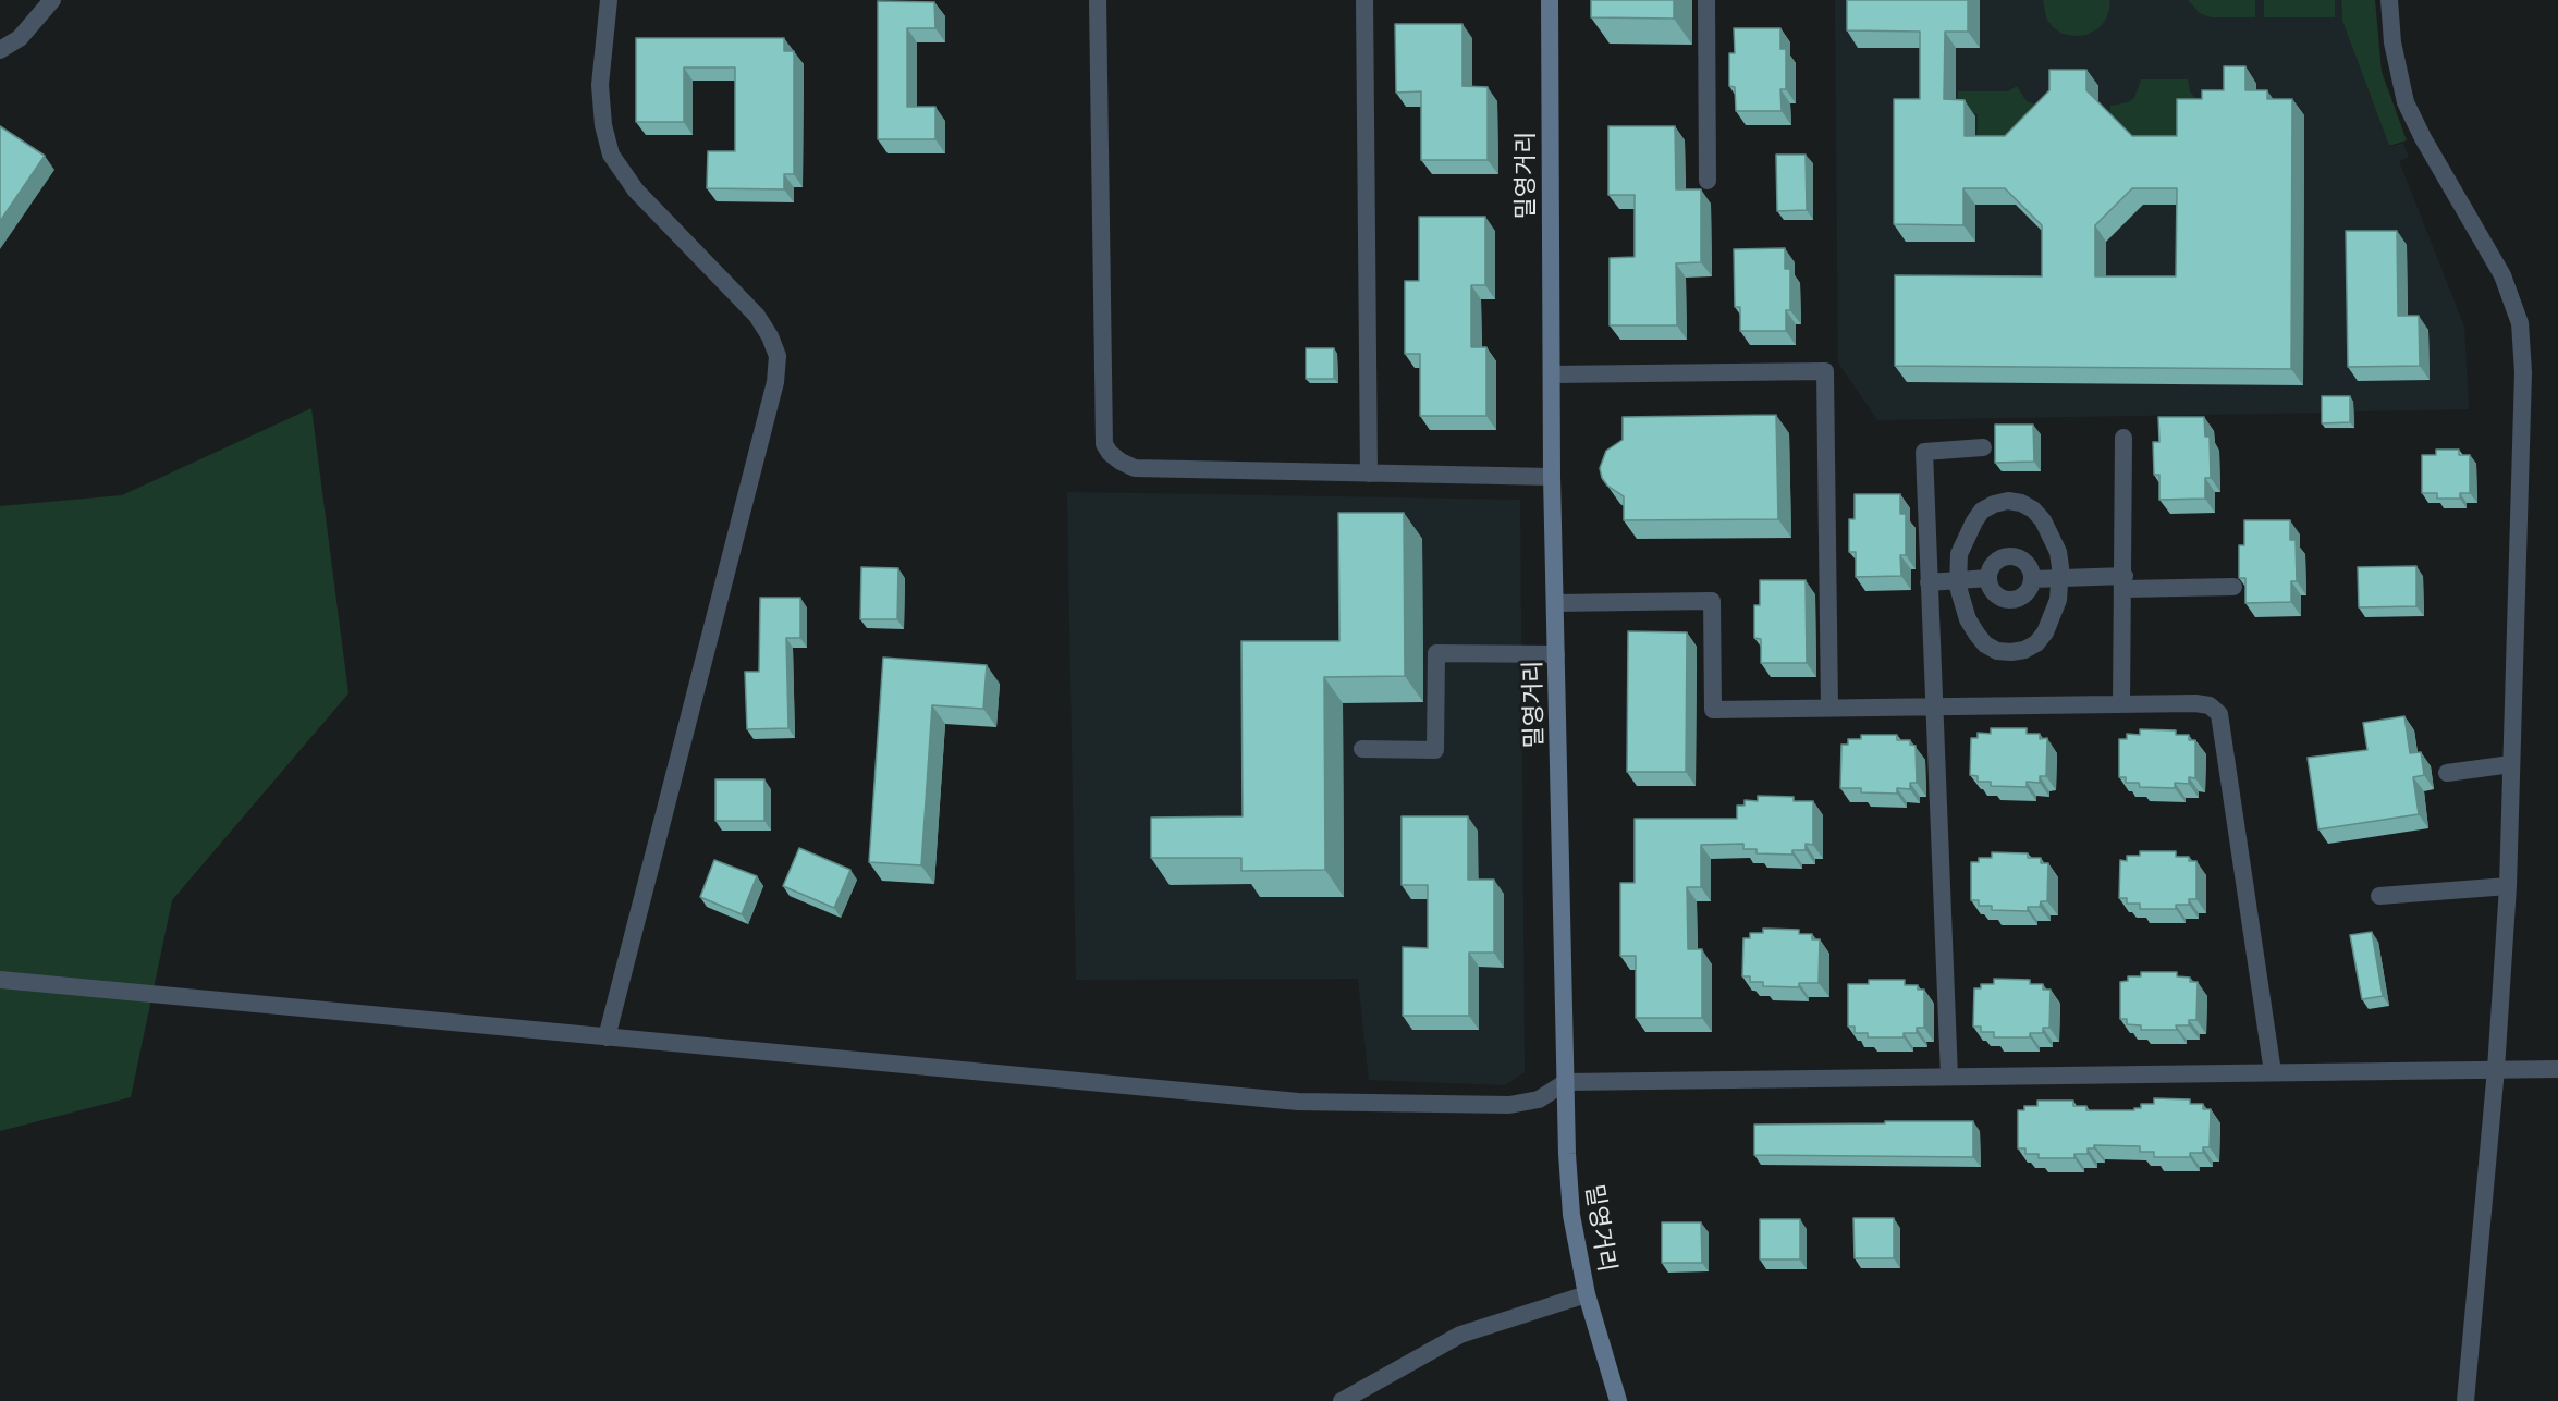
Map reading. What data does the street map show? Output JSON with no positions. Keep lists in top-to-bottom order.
{
  "streets": {
    "main road": ["밀영거리"]
  }
}
